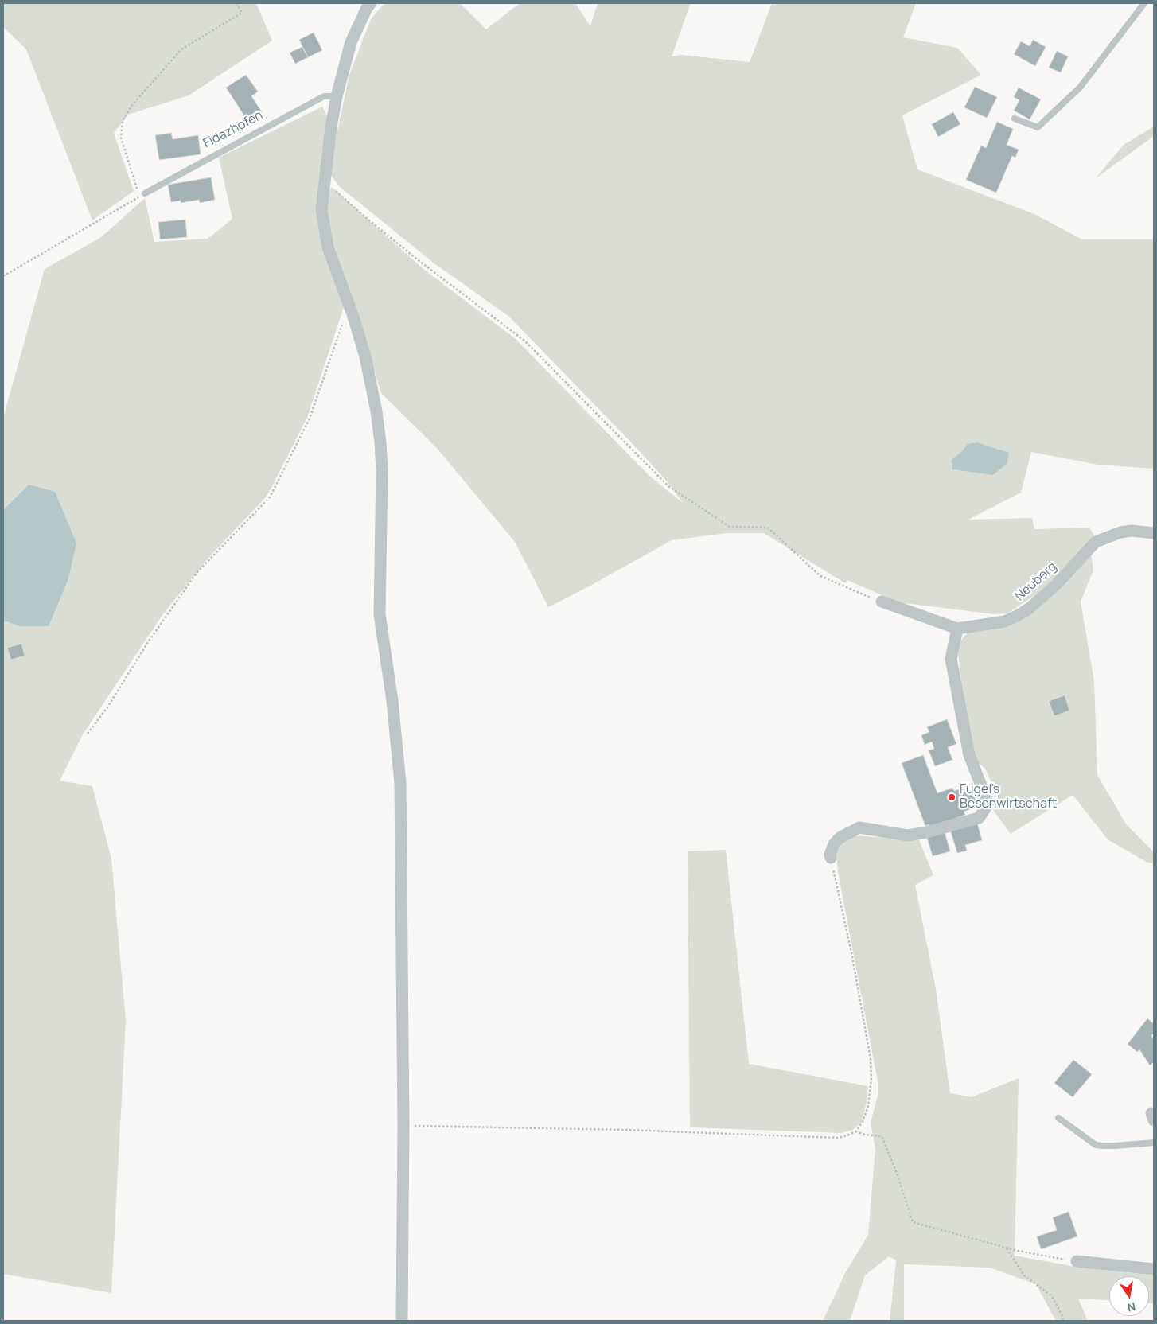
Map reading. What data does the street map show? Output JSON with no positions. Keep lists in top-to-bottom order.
{
  "streets": {
    "street": ["Neuberg"],
    "lane": ["Fidazhofen"]
  },
  "places": ["Fugel's Besenwirtschaft"],
  "north": "bottom"
}
